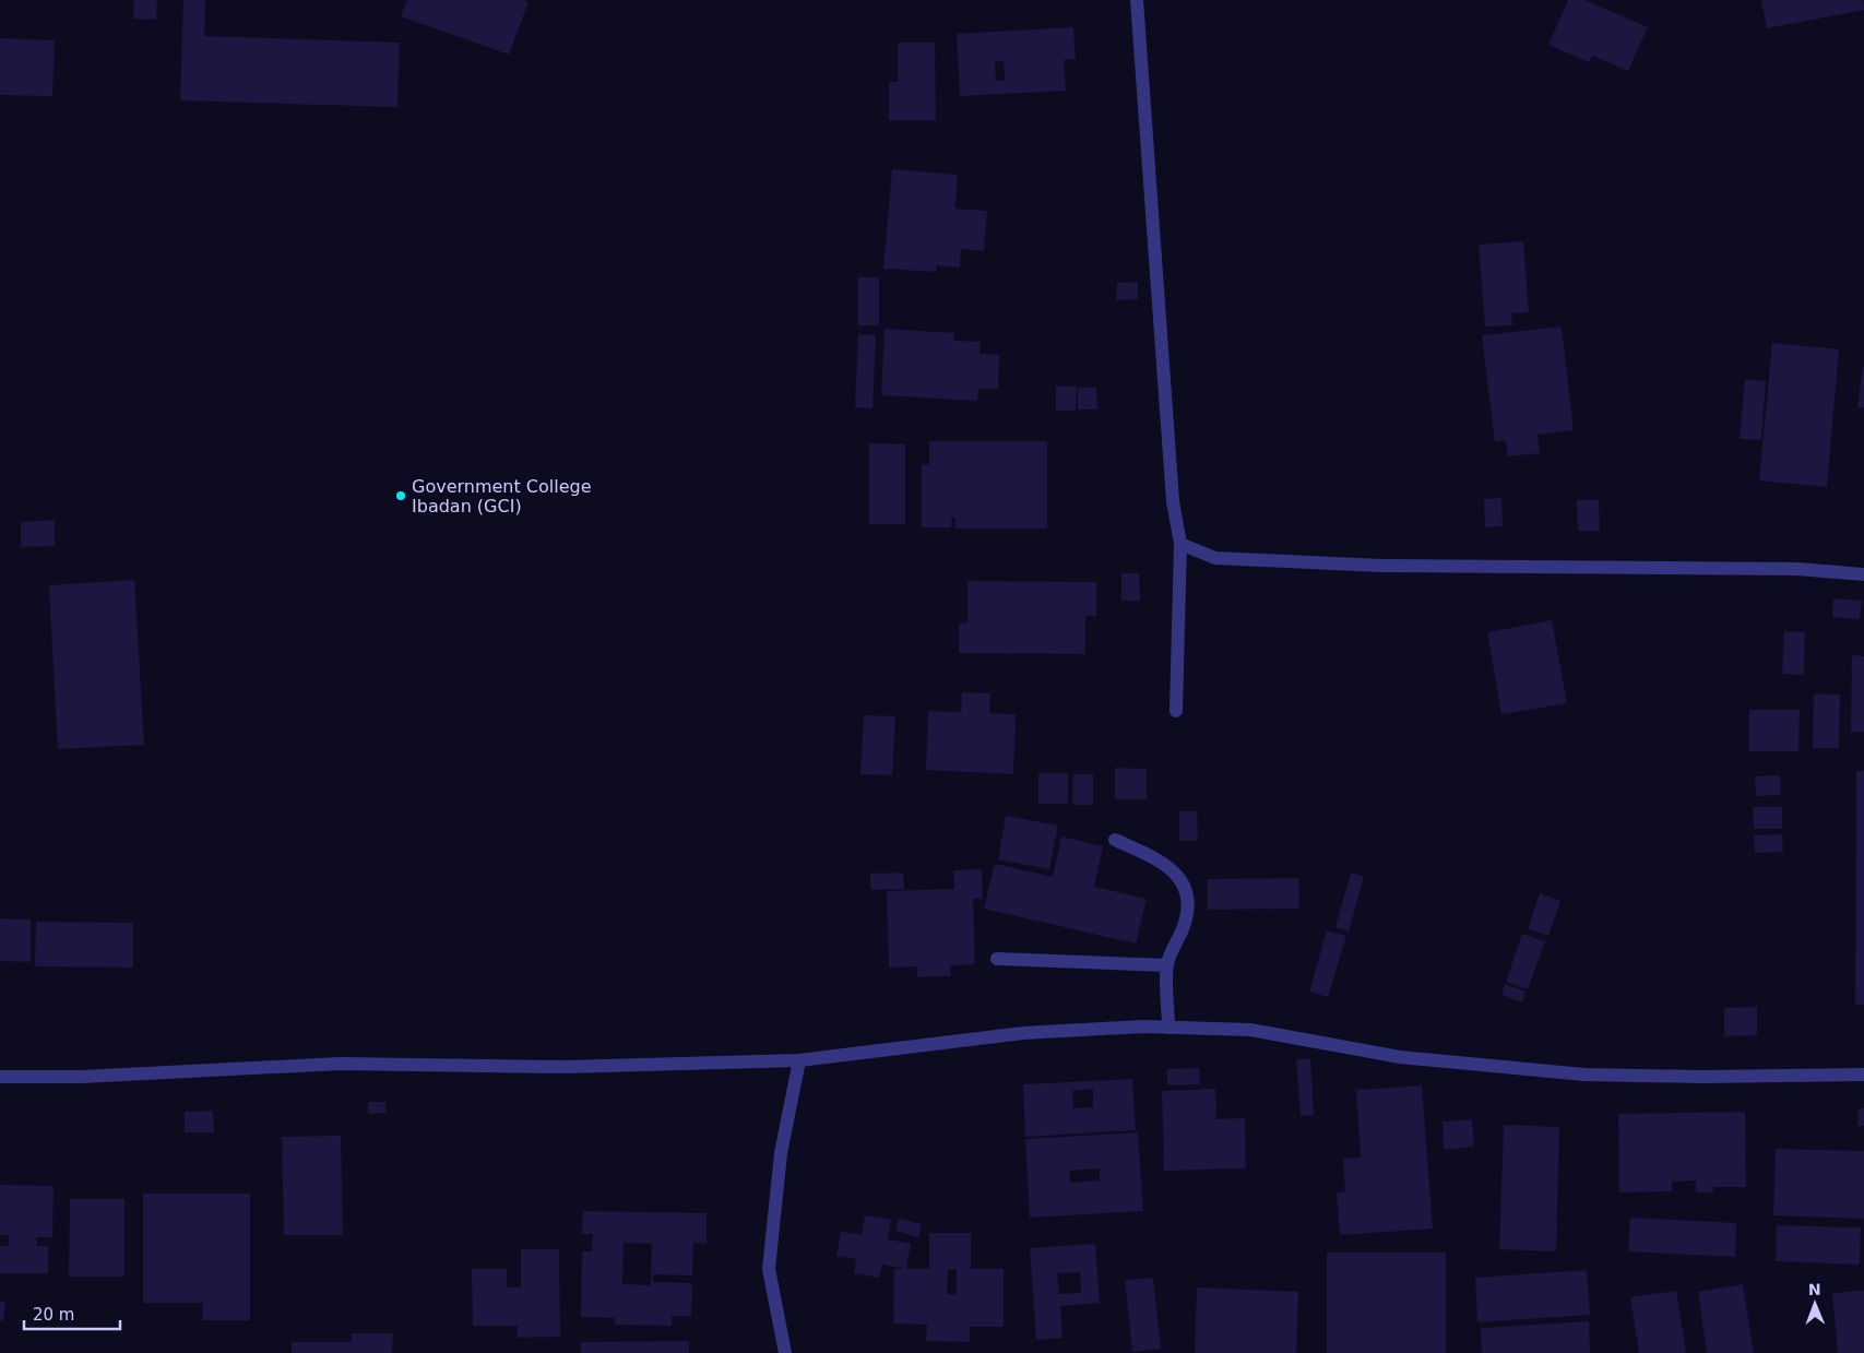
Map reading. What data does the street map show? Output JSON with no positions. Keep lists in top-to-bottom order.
{
  "places": ["Government College Ibadan (GCI)"],
  "scale_bar": "20 m",
  "north": "top"
}
